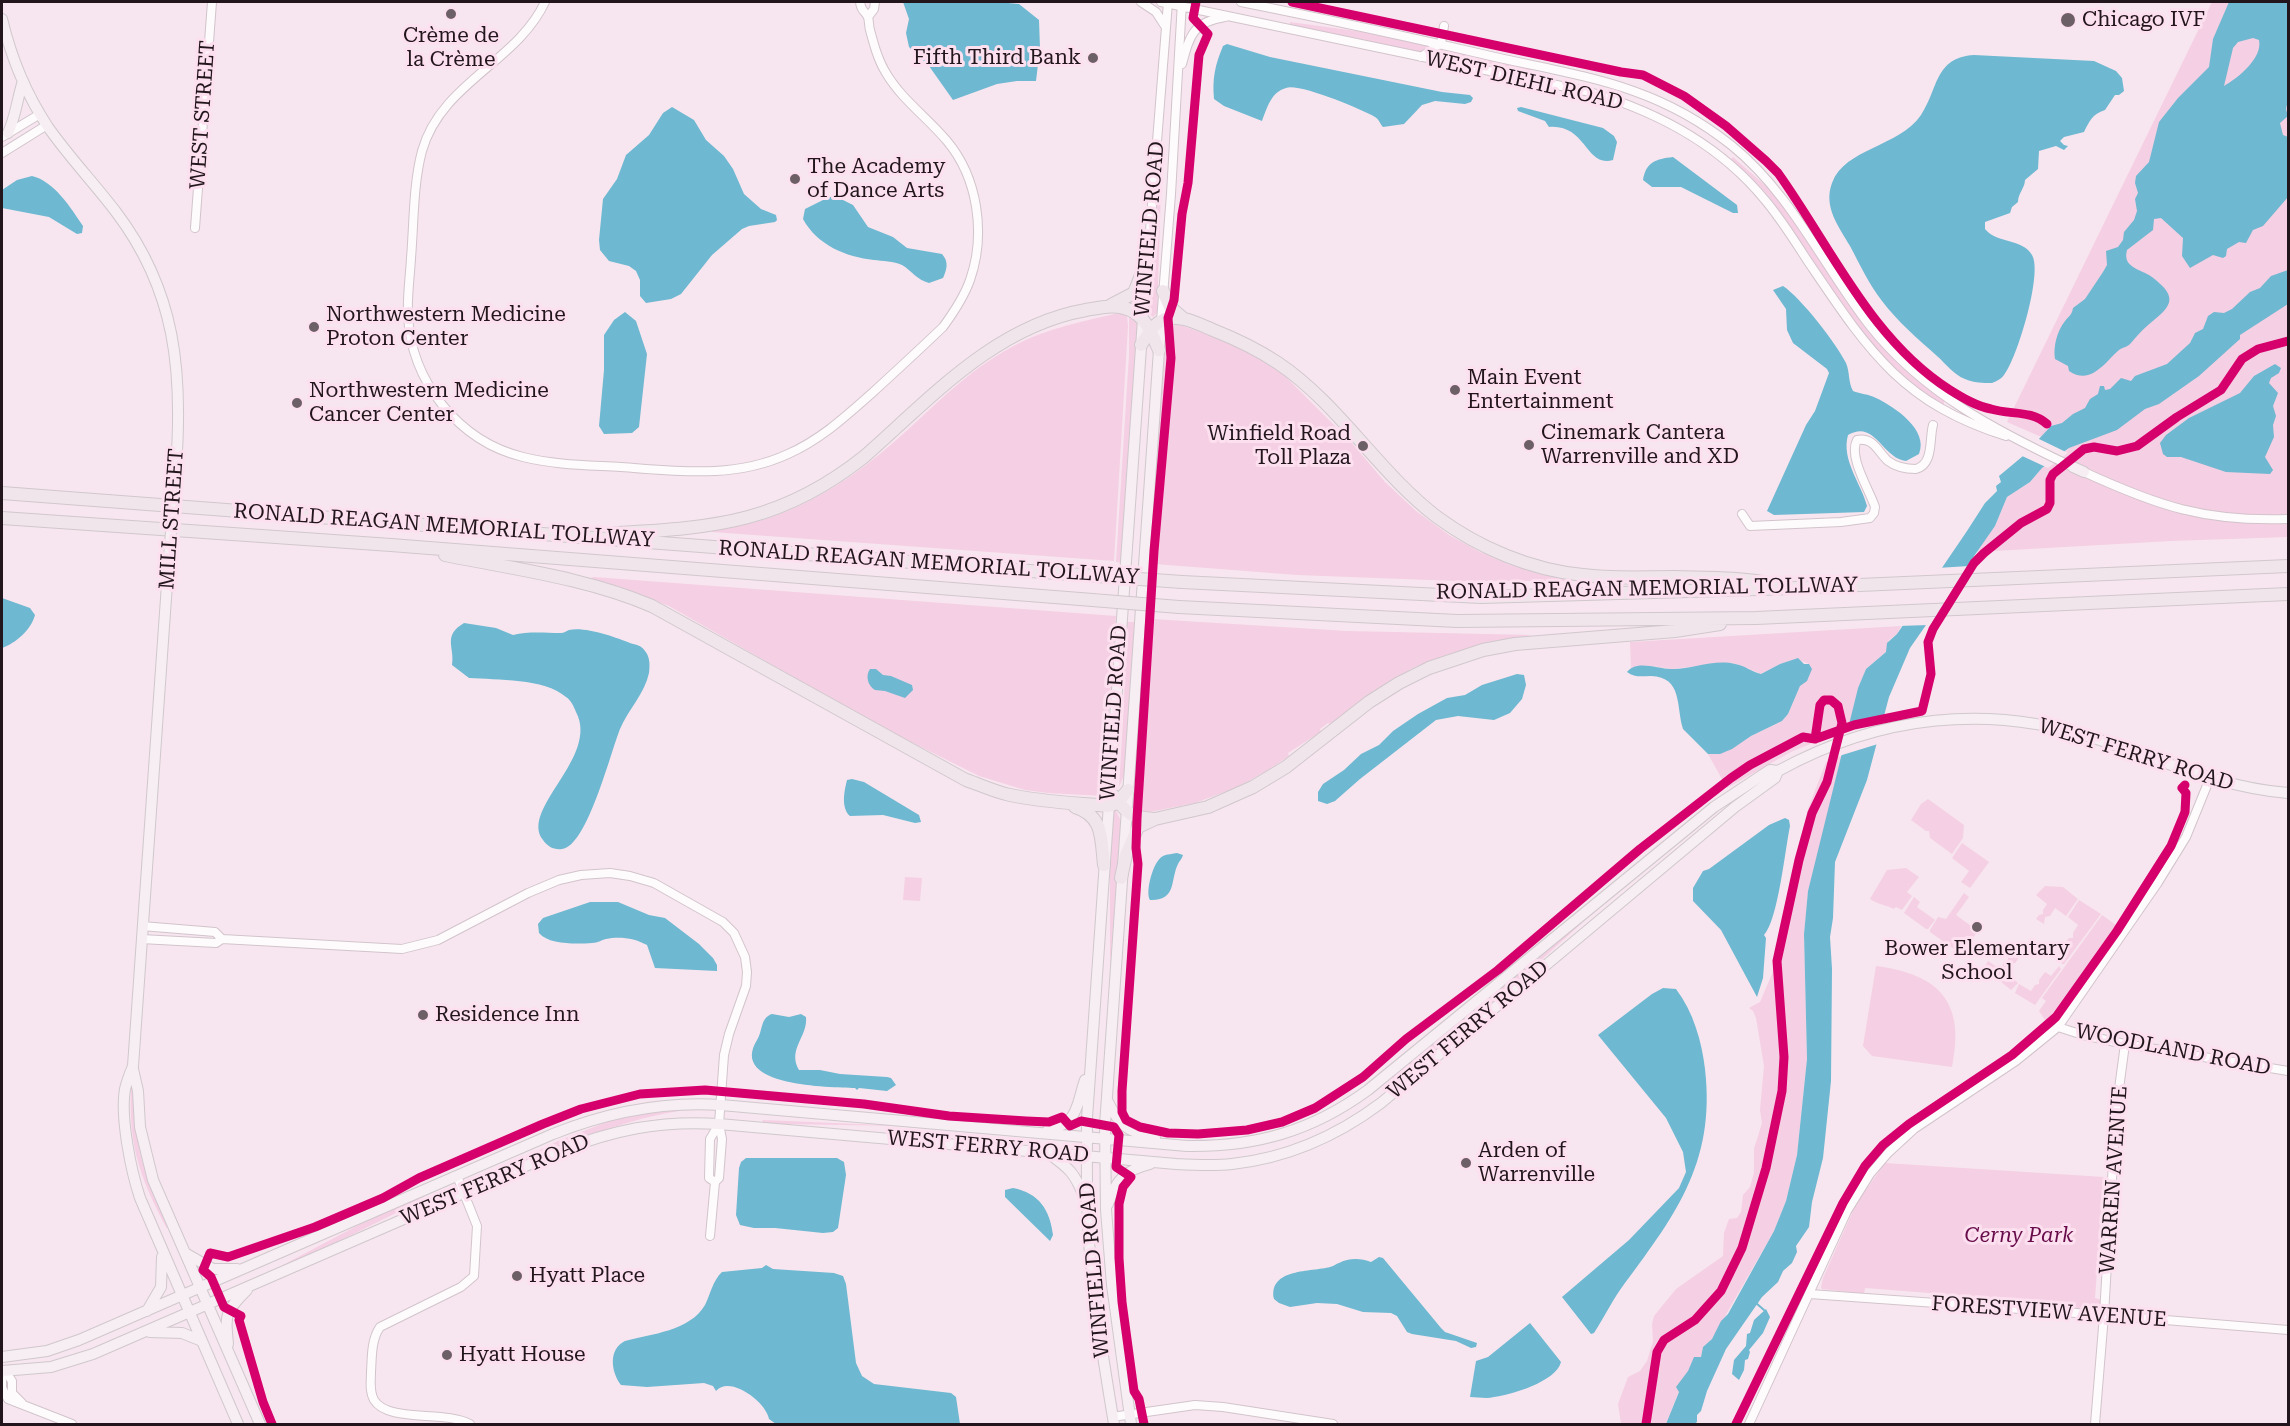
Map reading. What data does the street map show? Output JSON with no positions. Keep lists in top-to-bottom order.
{
  "streets": {
    "highway": ["RONALD REAGAN MEMORIAL TOLLWAY"],
    "main road": ["WINFIELD ROAD", "MILL STREET", "WEST FERRY ROAD"],
    "street": [
      "WEST DIEHL ROAD",
      "WEST STREET",
      "WOODLAND ROAD",
      "WARREN AVENUE",
      "FORESTVIEW AVENUE"
    ]
  },
  "crossings": [
    ["WEST DIEHL ROAD", "WINFIELD ROAD"],
    ["WINFIELD ROAD", "WEST FERRY ROAD"],
    ["MILL STREET", "WEST FERRY ROAD"],
    ["WOODLAND ROAD", "WARREN AVENUE"],
    ["WARREN AVENUE", "FORESTVIEW AVENUE"]
  ],
  "parks": ["Cerny Park"],
  "places": [
    "Crème de la Crème",
    "Chicago IVF",
    "Fifth Third Bank",
    "The Academy of Dance Arts",
    "Northwestern Medicine Proton Center",
    "Main Event Entertainment",
    "Northwestern Medicine Cancer Center",
    "Cinemark Cantera Warrenville and XD",
    "Winfield Road Toll Plaza",
    "Bower Elementary School",
    "Residence Inn",
    "Arden of Warrenville",
    "Hyatt Place",
    "Hyatt House"
  ]
}
